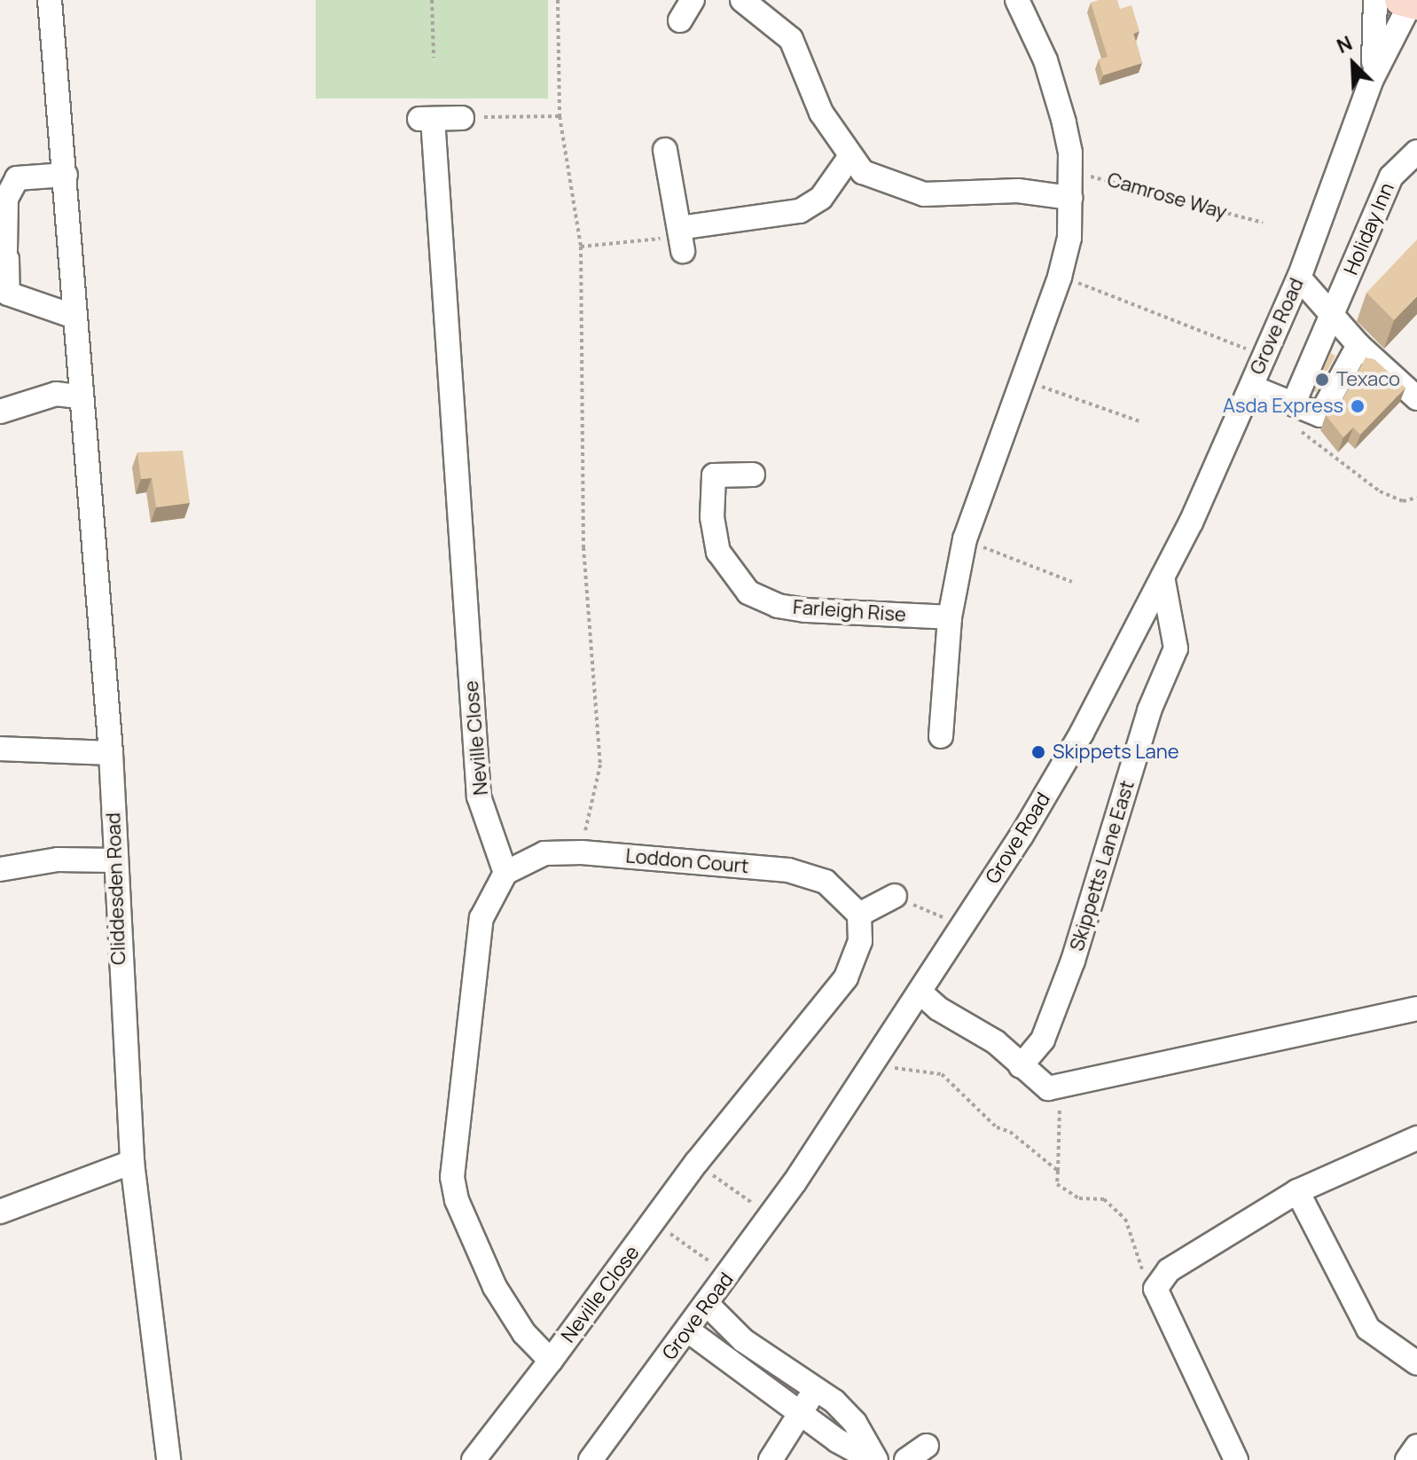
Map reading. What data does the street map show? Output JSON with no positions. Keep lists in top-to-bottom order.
{
  "streets": {
    "street": [
      "Holiday Inn",
      "Grove Road",
      "Farleigh Rise",
      "Neville Close",
      "Loddon Court",
      "Skippetts Lane East",
      "Cliddesden Road"
    ],
    "path": ["Camrose Way"]
  },
  "crossings": [
    ["Grove Road", "Skippetts Lane East"],
    ["Neville Close", "Loddon Court"]
  ],
  "places": ["Texaco", "Asda Express", "Skippets Lane"],
  "north": "top left"
}
